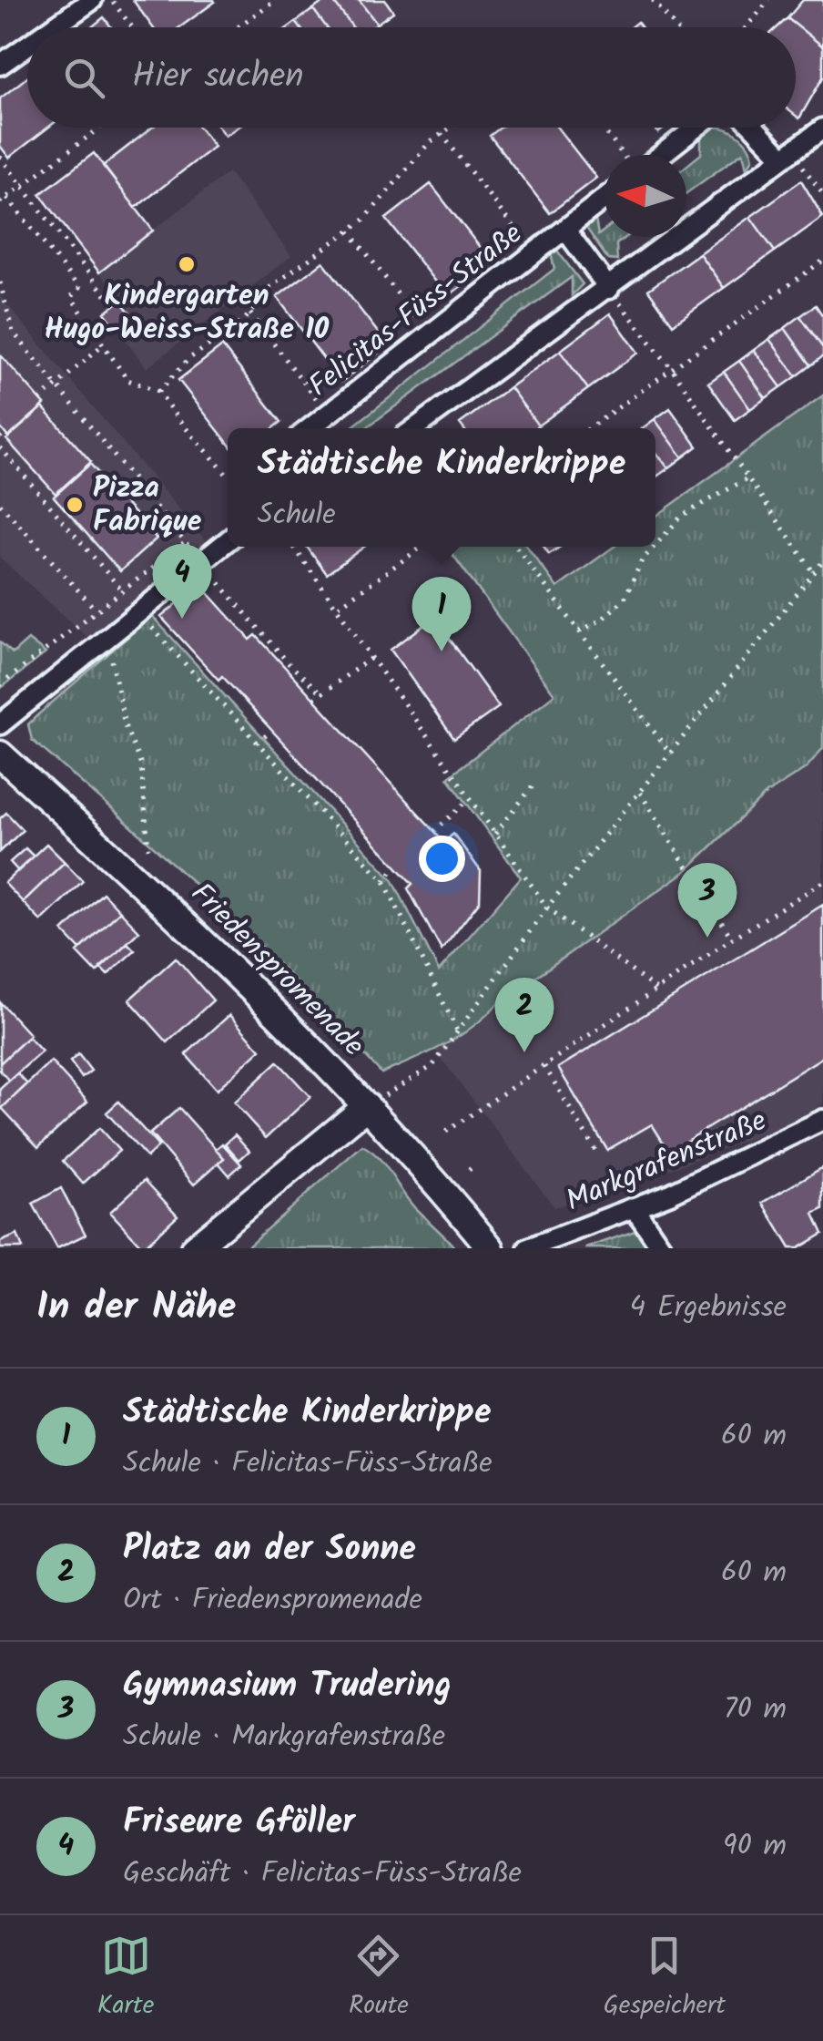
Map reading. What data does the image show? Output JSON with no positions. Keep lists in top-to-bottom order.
{
  "streets": {
    "street": ["Felicitas-Füss-Straße", "Friedenspromenade", "Markgrafenstraße"]
  },
  "places": ["Kindergarten Hugo-Weiss-Straße 10", "Pizza Fabrique"],
  "north": "left",
  "page": {
    "search": "Hier suchen",
    "popup": ["Städtische Kinderkrippe", "Schule"],
    "pins": [
      "4",
      "1",
      "3",
      "2"
    ],
    "heading": ["In der Nähe", "4 Ergebnisse"],
    "list": [
      {
        "mark": "1",
        "name": "Städtische Kinderkrippe",
        "note": "Schule · Felicitas-Füss-Straße",
        "value": "60 m"
      },
      {
        "mark": "2",
        "name": "Platz an der Sonne",
        "note": "Ort · Friedenspromenade",
        "value": "60 m"
      },
      {
        "mark": "3",
        "name": "Gymnasium Trudering",
        "note": "Schule · Markgrafenstraße",
        "value": "70 m"
      },
      {
        "mark": "4",
        "name": "Friseure Gföller",
        "note": "Geschäft · Felicitas-Füss-Straße",
        "value": "90 m"
      }
    ],
    "nav": ["Karte", "Route", "Gespeichert"]
  }
}
